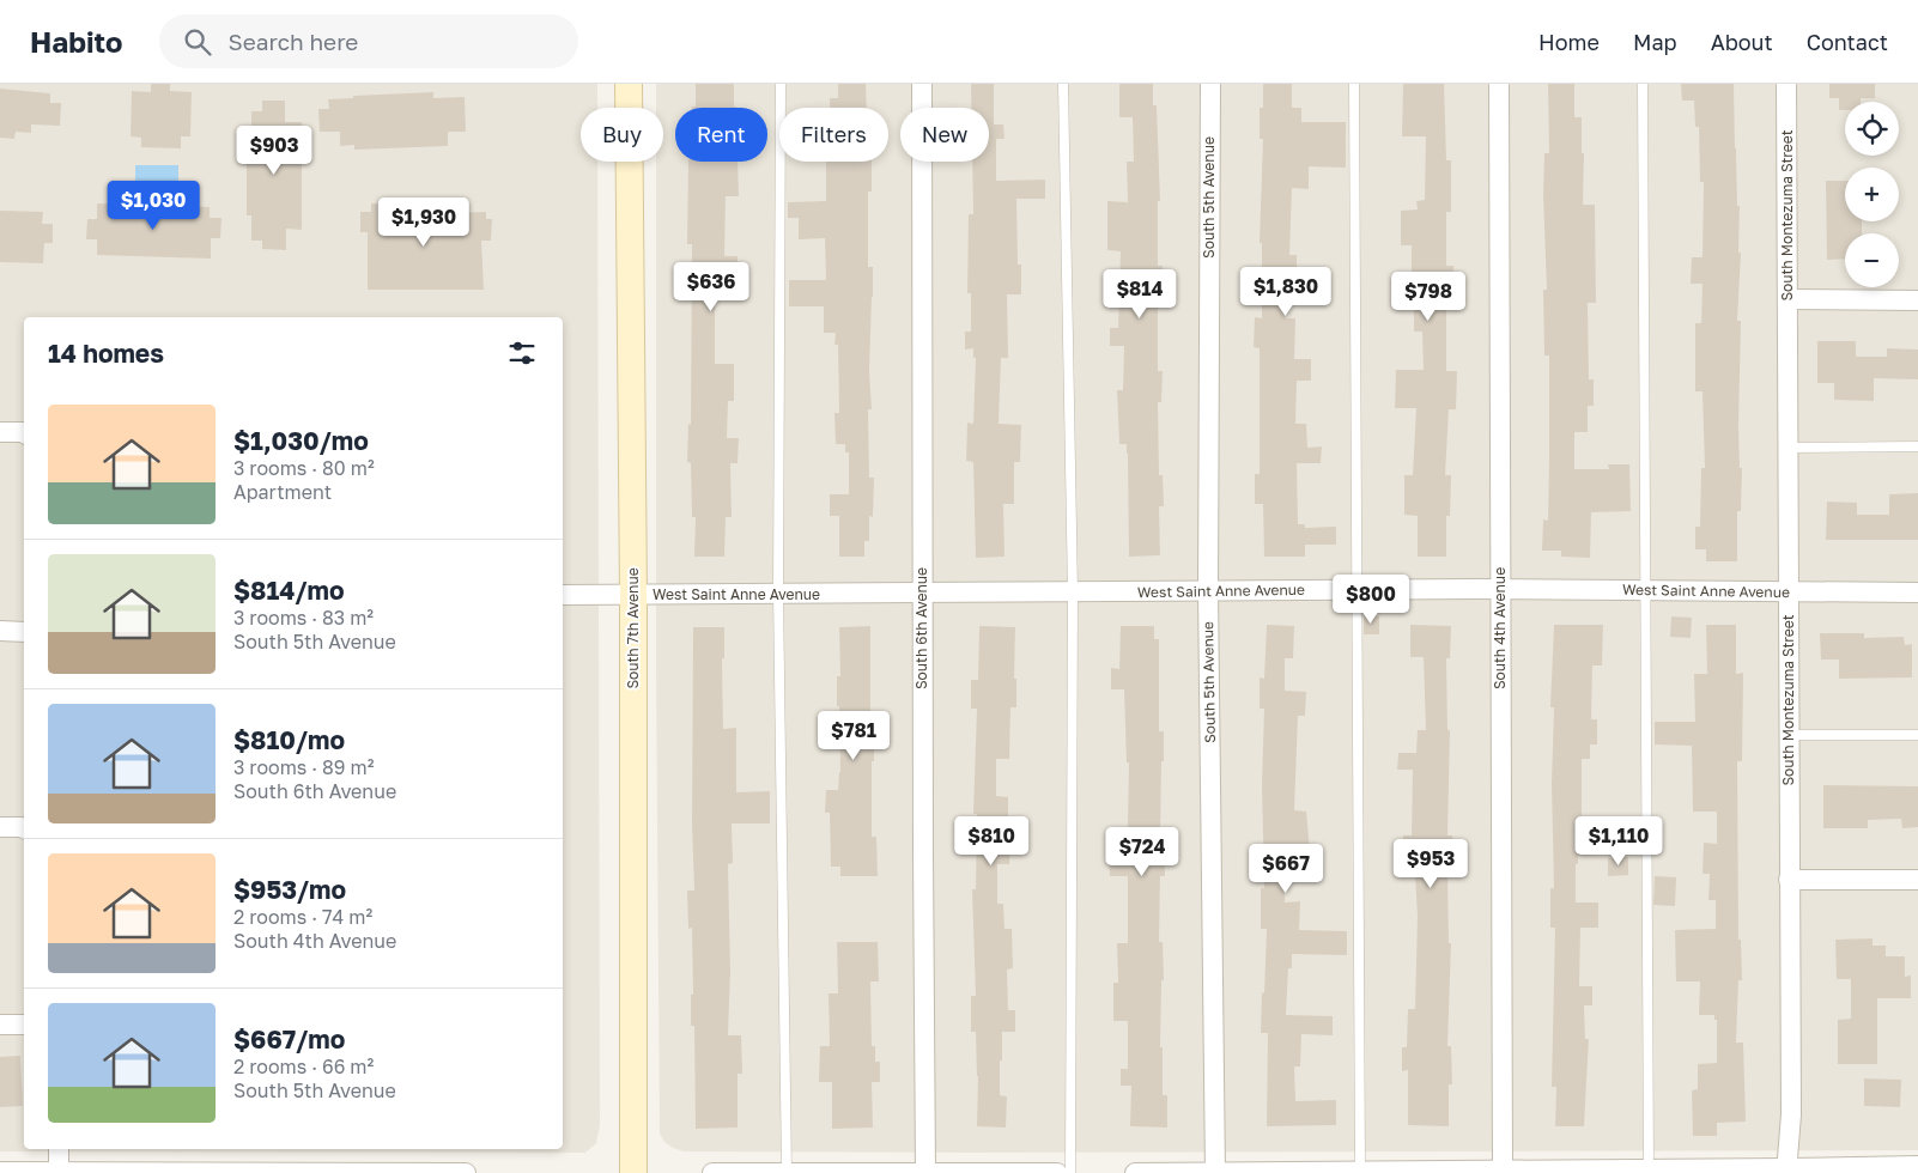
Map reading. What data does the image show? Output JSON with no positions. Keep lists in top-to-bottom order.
{
  "streets": {
    "main road": ["South 7th Avenue"],
    "street": [
      "South 5th Avenue",
      "South Montezuma Street",
      "West Saint Anne Avenue",
      "South 6th Avenue",
      "South 4th Avenue"
    ]
  },
  "crossings": [
    ["South 5th Avenue", "West Saint Anne Avenue"],
    ["South Montezuma Street", "West Saint Anne Avenue"],
    ["West Saint Anne Avenue", "South 7th Avenue"],
    ["West Saint Anne Avenue", "South 6th Avenue"],
    ["West Saint Anne Avenue", "South 4th Avenue"]
  ],
  "page": {
    "header": "Habito",
    "search": "Search here",
    "nav": [
      "Home",
      "Map",
      "About",
      "Contact"
    ],
    "map_buttons": ["+", "−"],
    "chip": [
      "Buy",
      "Rent",
      "Filters",
      "New"
    ],
    "price": [
      "$903",
      "$1,030",
      "$1,930",
      "$636",
      "$1,830",
      "$814",
      "$798",
      "$800",
      "$781",
      "$810",
      "$1,110",
      "$724",
      "$953",
      "$667"
    ],
    "heading": "14 homes",
    "list": [
      {
        "name": "$1,030/mo",
        "note": "3 rooms · 80 m² · Apartment"
      },
      {
        "name": "$814/mo",
        "note": "3 rooms · 83 m² · South 5th Avenue"
      },
      {
        "name": "$810/mo",
        "note": "3 rooms · 89 m² · South 6th Avenue"
      },
      {
        "name": "$953/mo",
        "note": "2 rooms · 74 m² · South 4th Avenue"
      },
      {
        "name": "$667/mo",
        "note": "2 rooms · 66 m² · South 5th Avenue"
      }
    ]
  }
}
